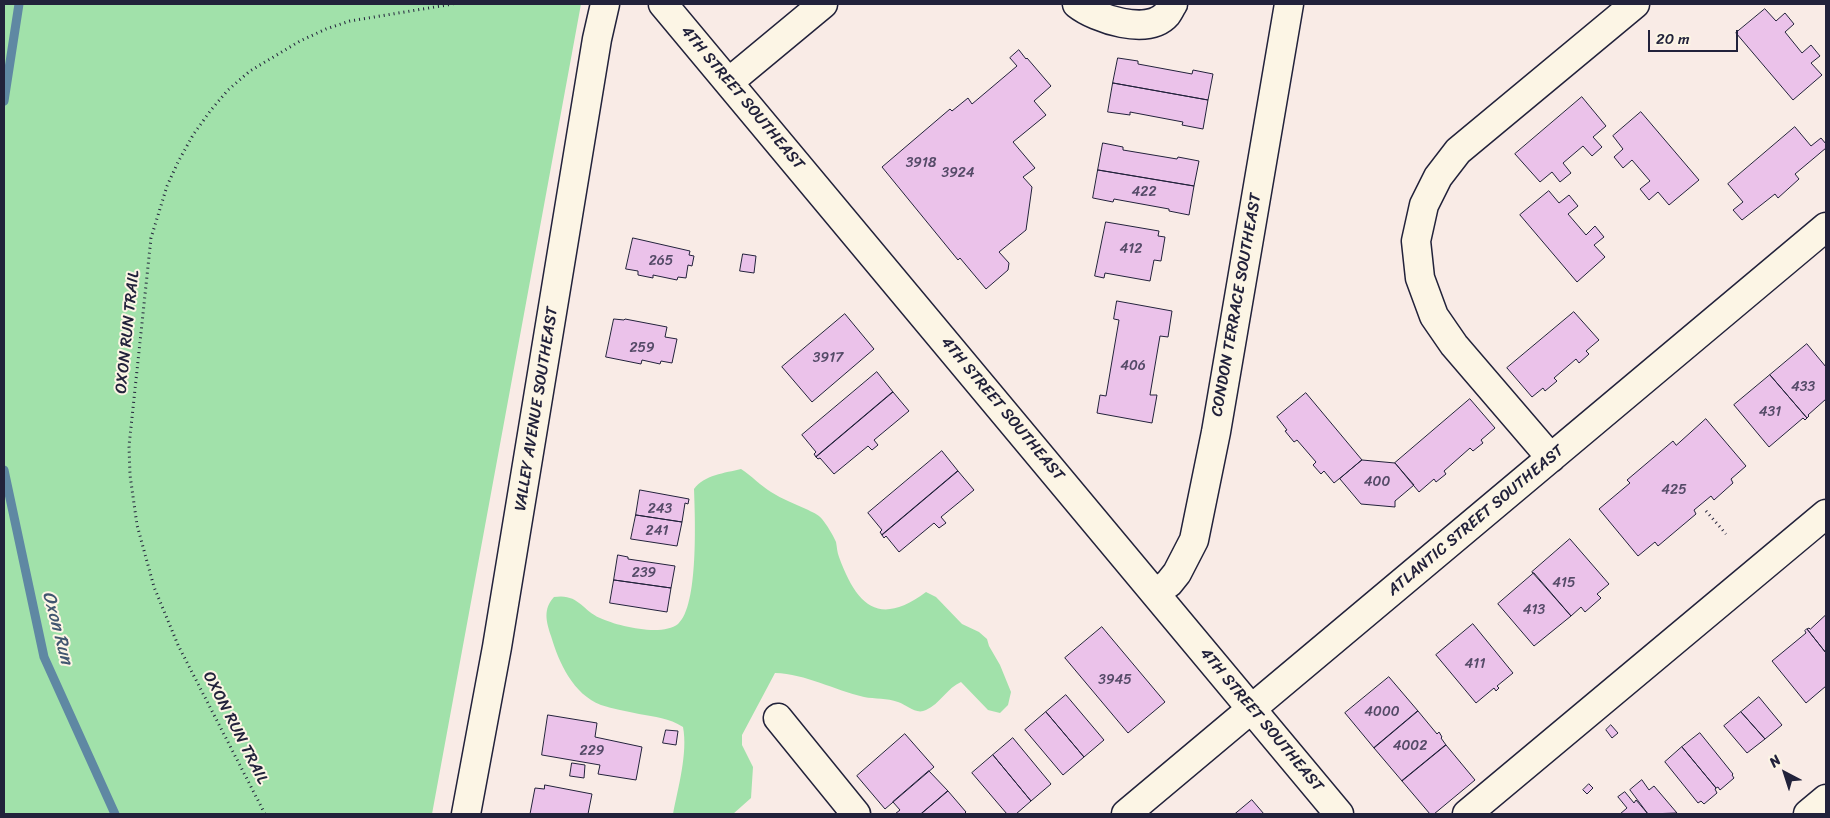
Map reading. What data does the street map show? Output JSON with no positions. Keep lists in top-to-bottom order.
{
  "streets": {
    "street": [
      "4TH STREET SOUTHEAST",
      "CONDON TERRACE SOUTHEAST",
      "VALLEY AVENUE SOUTHEAST",
      "ATLANTIC STREET SOUTHEAST"
    ],
    "path": ["OXON RUN TRAIL"]
  },
  "crossings": [
    ["4TH STREET SOUTHEAST", "CONDON TERRACE SOUTHEAST"],
    ["4TH STREET SOUTHEAST", "ATLANTIC STREET SOUTHEAST"]
  ],
  "water": ["Oxon Run"],
  "house_numbers": [
    "3918",
    "3924",
    "422",
    "412",
    "265",
    "259",
    "3917",
    "406",
    "433",
    "431",
    "400",
    "425",
    "243",
    "241",
    "239",
    "415",
    "413",
    "411",
    "3945",
    "4000",
    "4002",
    "229"
  ],
  "scale_bar": "20 m",
  "north": "top left"
}
